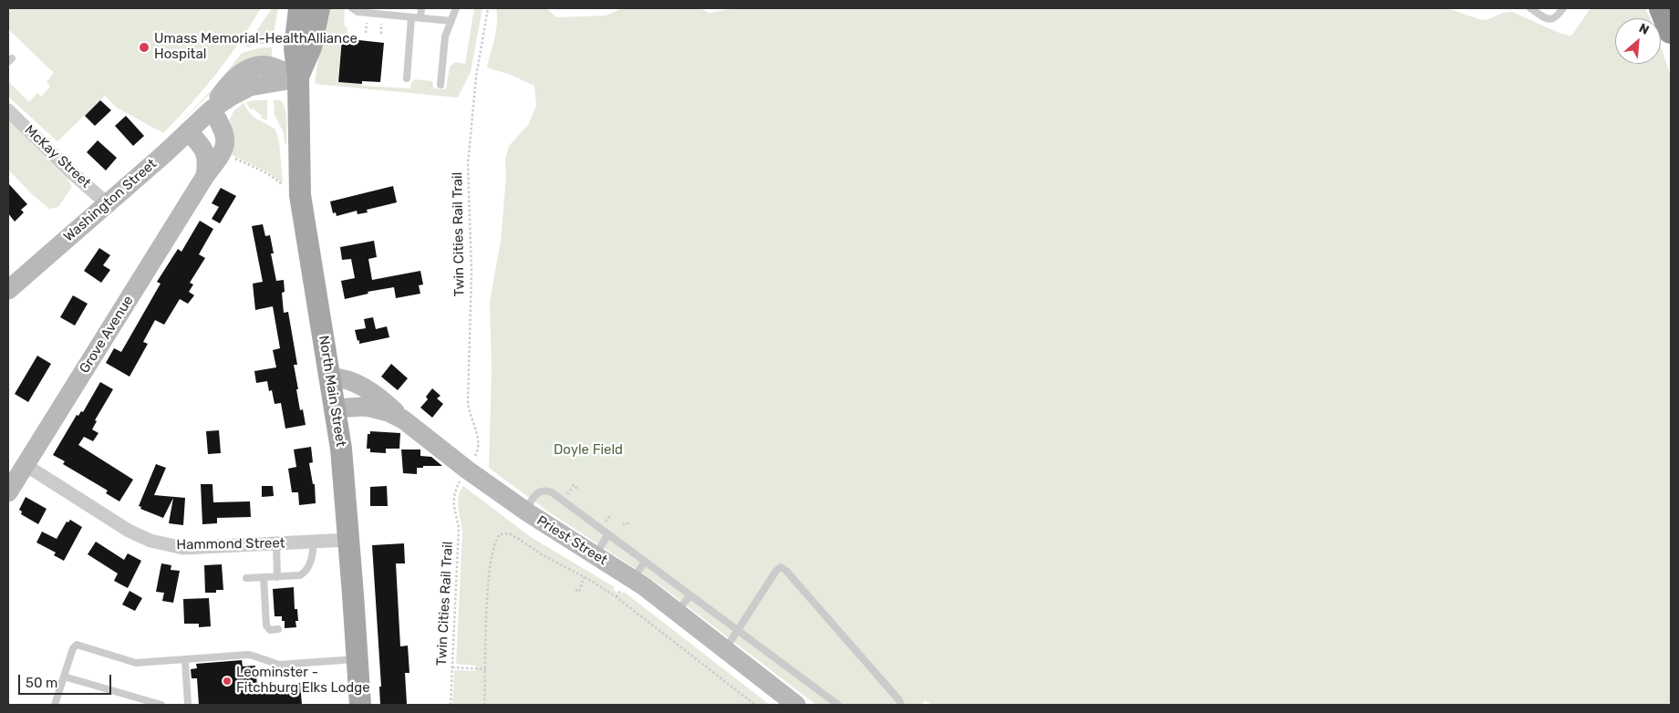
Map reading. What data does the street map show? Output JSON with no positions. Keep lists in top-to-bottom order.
{
  "streets": {
    "main road": ["North Main Street"],
    "street": [
      "McKay Street",
      "Washington Street",
      "Grove Avenue",
      "Priest Street",
      "Hammond Street"
    ],
    "path": ["Twin Cities Rail Trail"]
  },
  "crossings": [
    ["McKay Street", "Washington Street"],
    ["Washington Street", "Grove Avenue"],
    ["Washington Street", "North Main Street"],
    ["Grove Avenue", "Hammond Street"],
    ["North Main Street", "Priest Street"],
    ["North Main Street", "Hammond Street"]
  ],
  "parks": ["Doyle Field"],
  "places": ["Umass Memorial-HealthAlliance Hospital", "Leominster - Fitchburg Elks Lodge"],
  "scale_bar": "50 m",
  "north": "top right"
}
